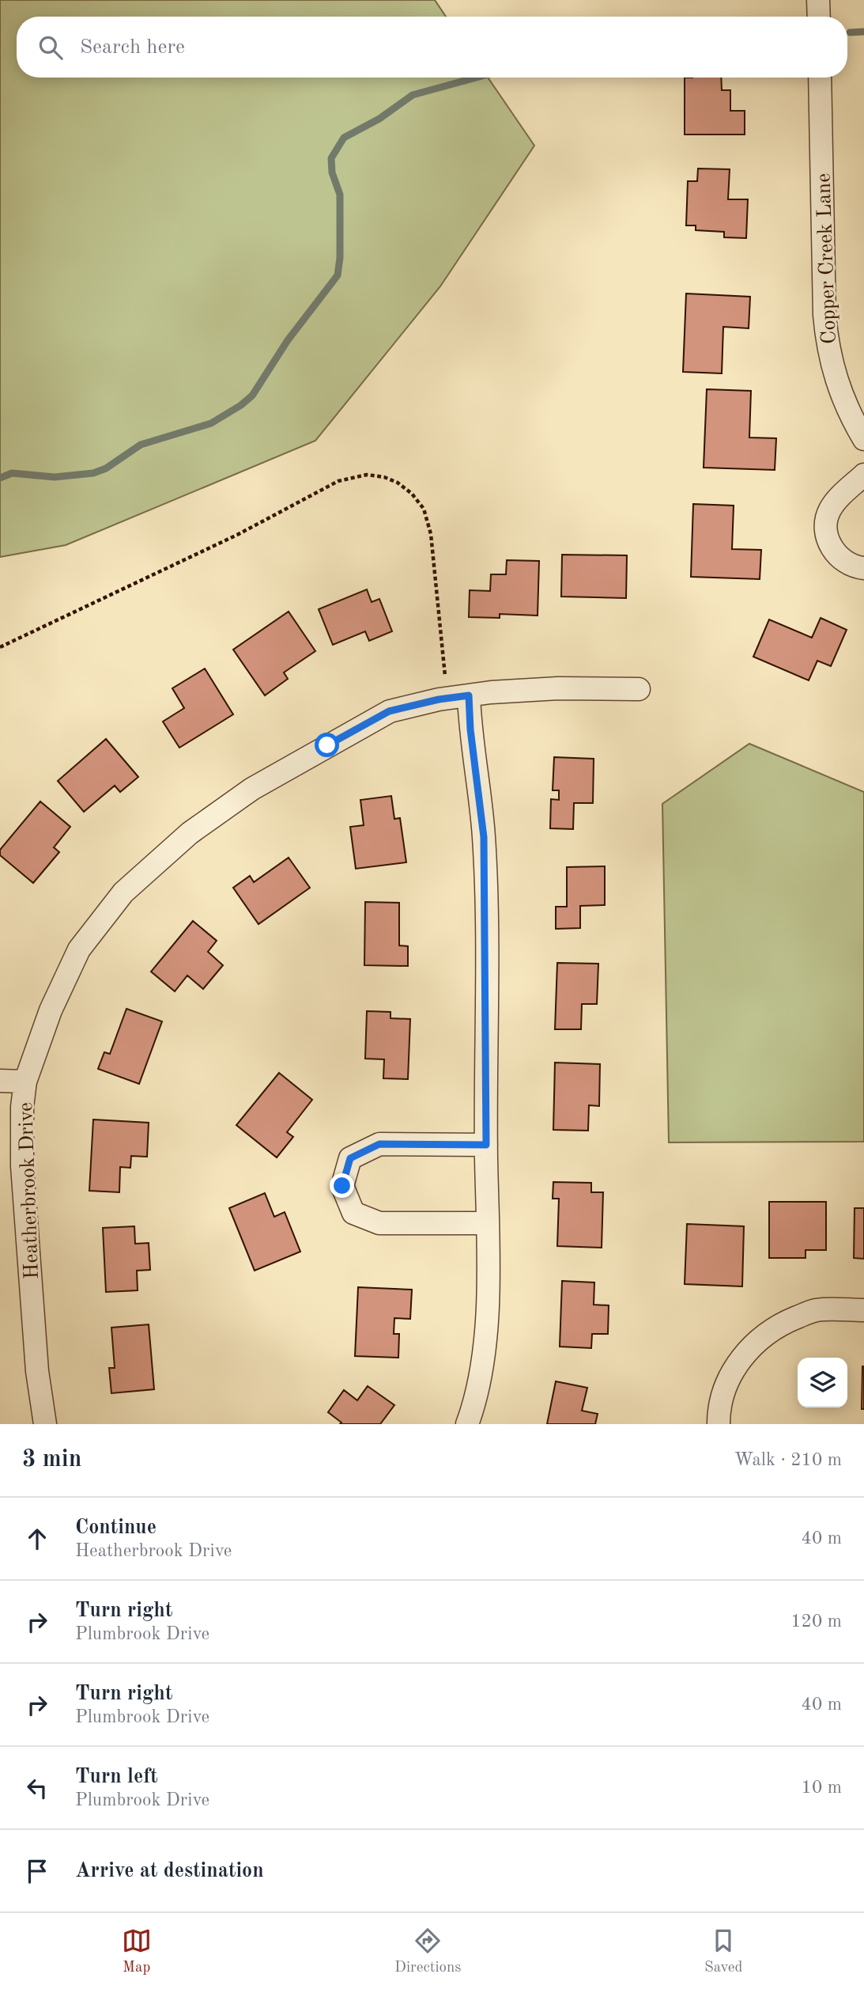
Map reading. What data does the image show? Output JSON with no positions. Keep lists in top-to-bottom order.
{
  "streets": {
    "street": ["Copper Creek Lane", "Heatherbrook Drive"]
  },
  "page": {
    "search": "Search here",
    "heading": ["3 min", "Walk · 210 m"],
    "list": [
      ["Continue", "Heatherbrook Drive", "40 m"],
      ["Turn right", "Plumbrook Drive", "120 m"],
      ["Turn right", "Plumbrook Drive", "40 m"],
      ["Turn left", "Plumbrook Drive", "10 m"],
      "Arrive at destination"
    ],
    "nav": ["Map", "Directions", "Saved"]
  }
}
